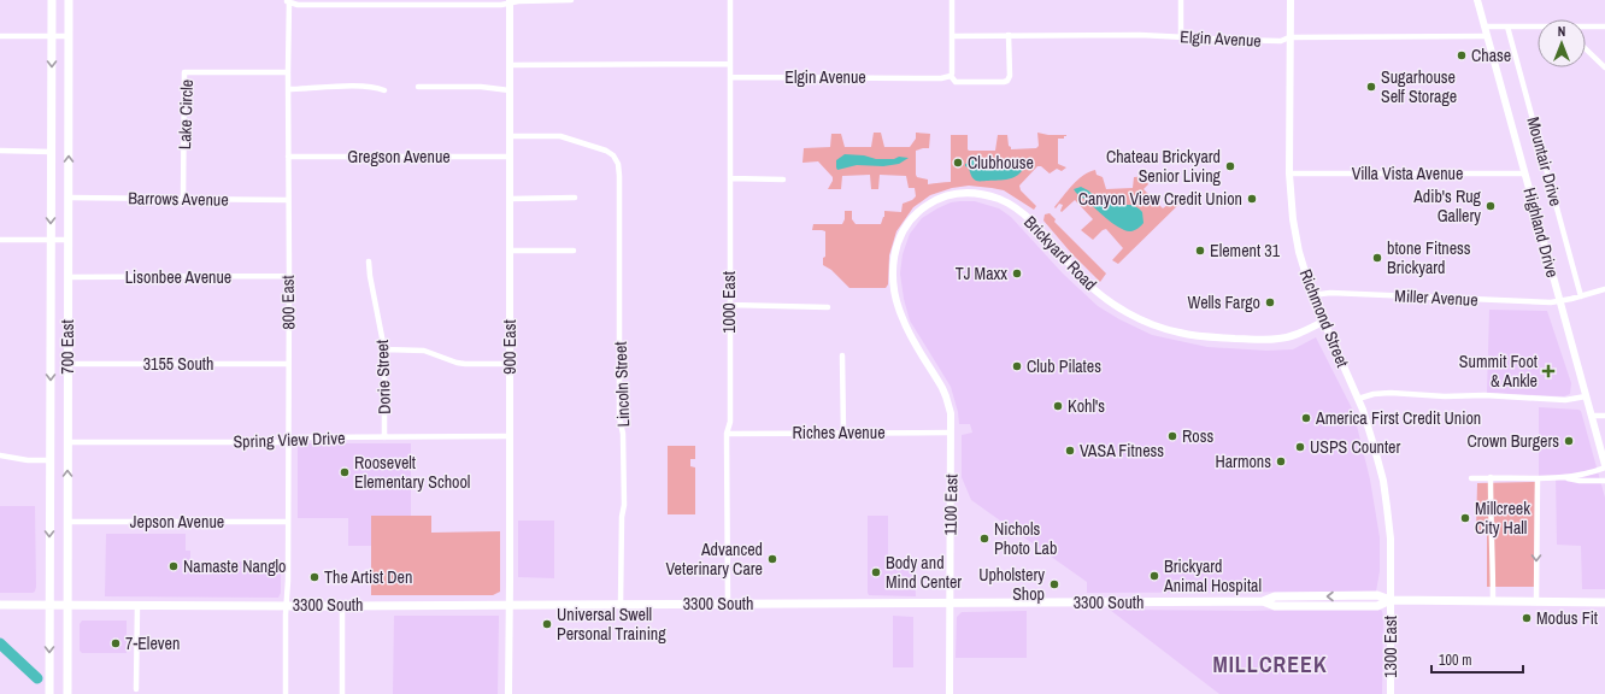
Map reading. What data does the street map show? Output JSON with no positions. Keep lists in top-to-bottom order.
{
  "streets": {
    "main road": ["700 East", "3300 South"],
    "street": [
      "Elgin Avenue",
      "Lake Circle",
      "Gregson Avenue",
      "Mountair Drive",
      "Villa Vista Avenue",
      "Barrows Avenue",
      "Highland Drive",
      "Brickyard Road",
      "Lisonbee Avenue",
      "Miller Avenue",
      "800 East",
      "1000 East",
      "Richmond Street",
      "900 East",
      "3155 South",
      "Dorie Street",
      "Lincoln Street",
      "Riches Avenue",
      "Spring View Drive",
      "1100 East",
      "Jepson Avenue",
      "1300 East"
    ]
  },
  "crossings": [
    ["Elgin Avenue", "Highland Drive"],
    ["Elgin Avenue", "1000 East"],
    ["Elgin Avenue", "Richmond Street"],
    ["Lake Circle", "Barrows Avenue"],
    ["Lake Circle", "800 East"],
    ["Gregson Avenue", "800 East"],
    ["Gregson Avenue", "900 East"],
    ["Mountair Drive", "Miller Avenue"],
    ["Villa Vista Avenue", "Highland Drive"],
    ["Villa Vista Avenue", "Richmond Street"],
    ["Barrows Avenue", "800 East"],
    ["Barrows Avenue", "700 East"],
    ["Highland Drive", "Miller Avenue"],
    ["Brickyard Road", "Richmond Street"],
    ["Brickyard Road", "Riches Avenue"],
    ["Brickyard Road", "1100 East"],
    ["Lisonbee Avenue", "800 East"],
    ["Lisonbee Avenue", "700 East"],
    ["Miller Avenue", "Richmond Street"],
    ["800 East", "3155 South"],
    ["800 East", "Spring View Drive"],
    ["800 East", "Jepson Avenue"],
    ["800 East", "3300 South"],
    ["1000 East", "Riches Avenue"],
    ["1000 East", "3300 South"],
    ["Richmond Street", "3300 South"],
    ["Richmond Street", "1300 East"],
    ["700 East", "3155 South"],
    ["700 East", "Spring View Drive"],
    ["700 East", "Jepson Avenue"],
    ["700 East", "3300 South"],
    ["900 East", "Lincoln Street"],
    ["900 East", "Spring View Drive"],
    ["900 East", "3300 South"],
    ["Dorie Street", "Spring View Drive"],
    ["Lincoln Street", "3300 South"],
    ["Riches Avenue", "1100 East"],
    ["1100 East", "3300 South"],
    ["3300 South", "1300 East"]
  ],
  "districts": ["MILLCREEK"],
  "places": {
    "other": [
      "Chase",
      "Sugarhouse Self Storage",
      "Clubhouse",
      "Chateau Brickyard Senior Living",
      "Canyon View Credit Union",
      "Adib's Rug Gallery",
      "Element 31",
      "btone Fitness Brickyard",
      "TJ Maxx",
      "Wells Fargo",
      "Club Pilates",
      "Kohl's",
      "America First Credit Union",
      "Ross",
      "Crown Burgers",
      "USPS Counter",
      "VASA Fitness",
      "Harmons",
      "Roosevelt Elementary School",
      "Millcreek City Hall",
      "Nichols Photo Lab",
      "Advanced Veterinary Care",
      "Namaste Nanglo",
      "Body and Mind Center",
      "Brickyard Animal Hospital",
      "The Artist Den",
      "Upholstery Shop",
      "Modus Fit",
      "Universal Swell Personal Training",
      "7-Eleven"
    ],
    "health": ["Summit Foot & Ankle"]
  },
  "scale_bar": "100 m",
  "north": "top"
}
